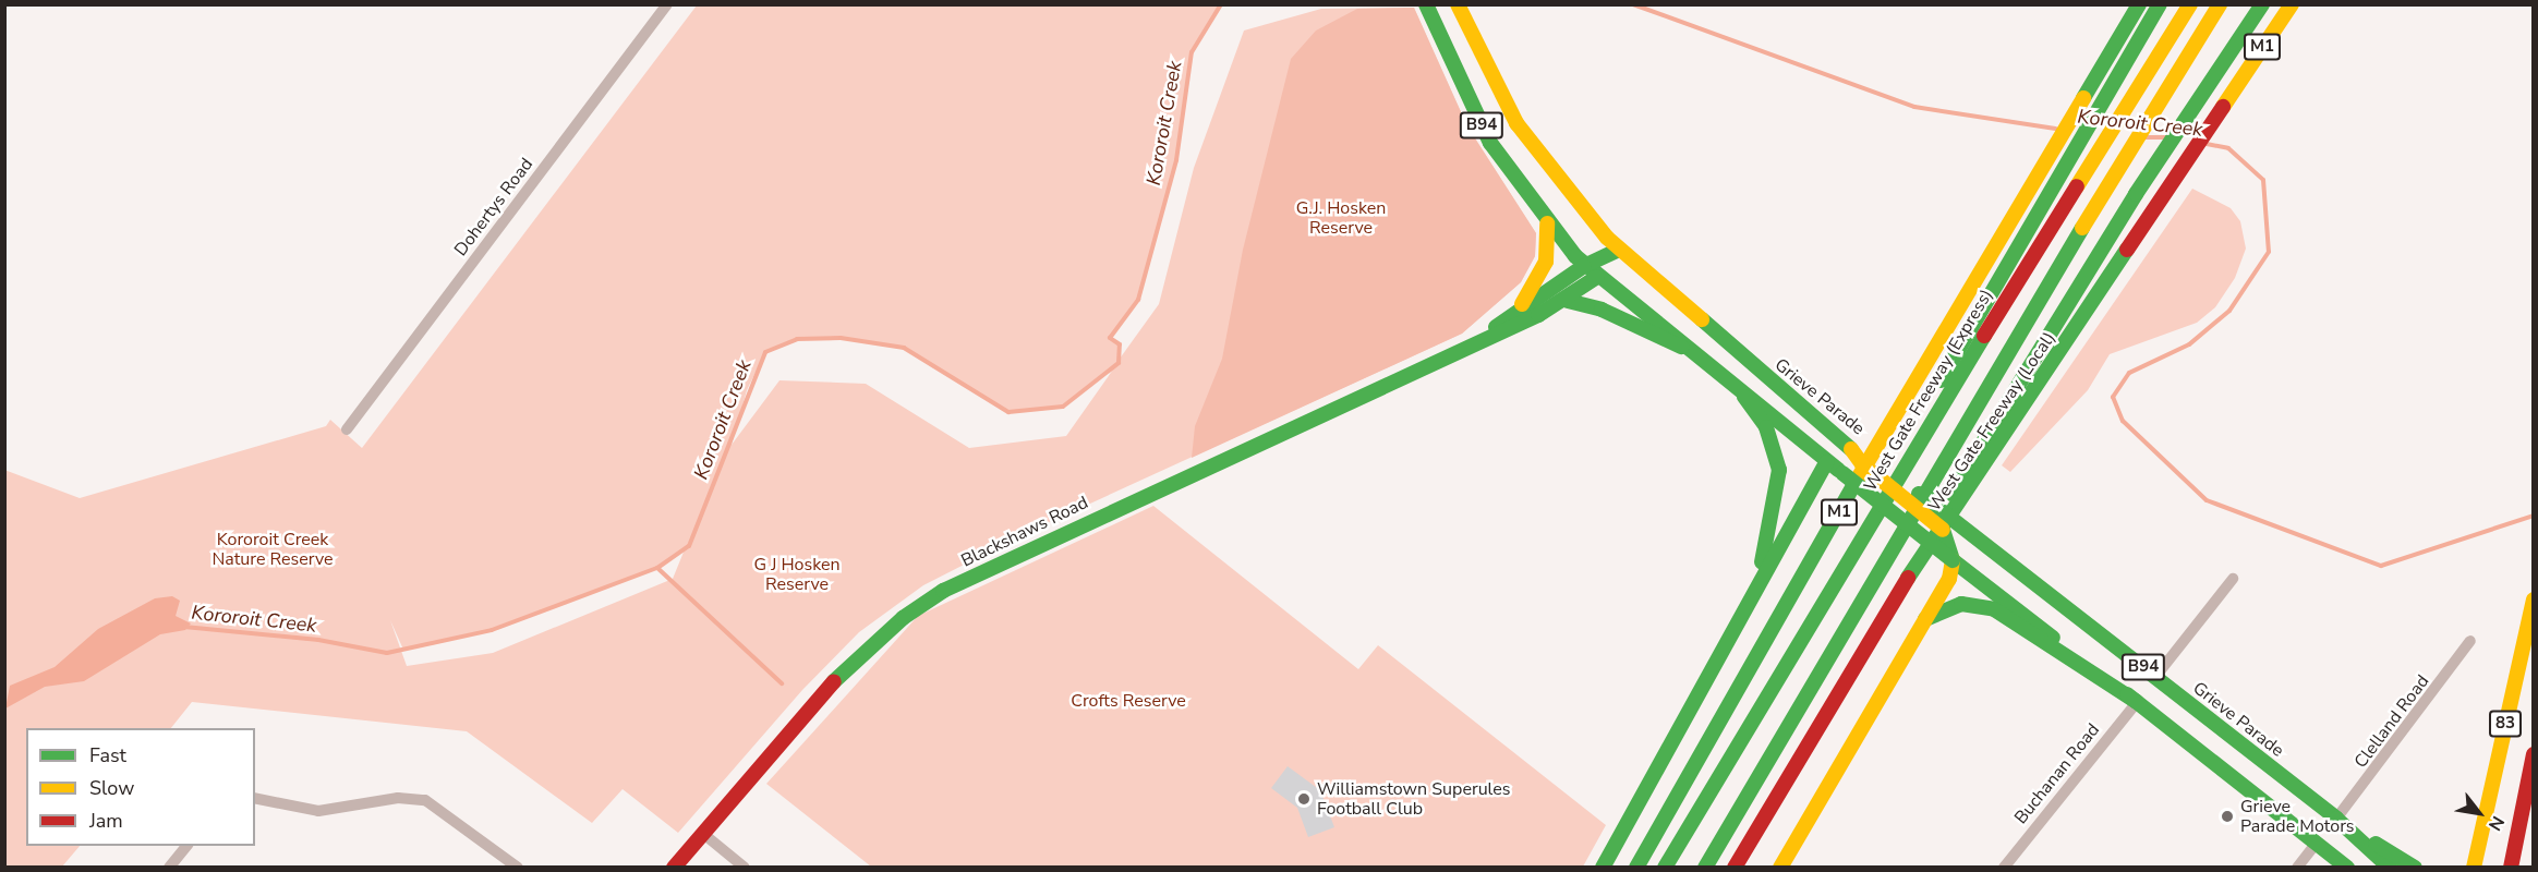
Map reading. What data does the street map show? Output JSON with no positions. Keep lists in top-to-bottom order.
{
  "streets": {
    "main road": [
      "M1",
      "B94",
      "West Gate Freeway (Express)",
      "Grieve Parade",
      "West Gate Freeway (Local)",
      "Blackshaws Road",
      "83"
    ],
    "street": ["Dohertys Road", "Clelland Road", "Buchanan Road"]
  },
  "crossings": [
    ["B94", "Blackshaws Road"],
    ["B94", "Buchanan Road"],
    ["Grieve Parade", "Blackshaws Road"],
    ["Grieve Parade", "Clelland Road"]
  ],
  "water": ["Kororoit Creek"],
  "parks": [
    "G.J. Hosken Reserve",
    "Kororoit Creek Nature Reserve",
    "G J Hosken Reserve",
    "Crofts Reserve"
  ],
  "places": ["Williamstown Superules Football Club", "Grieve Parade Motors"],
  "legend": ["Fast", "Slow", "Jam"],
  "north": "bottom right"
}
